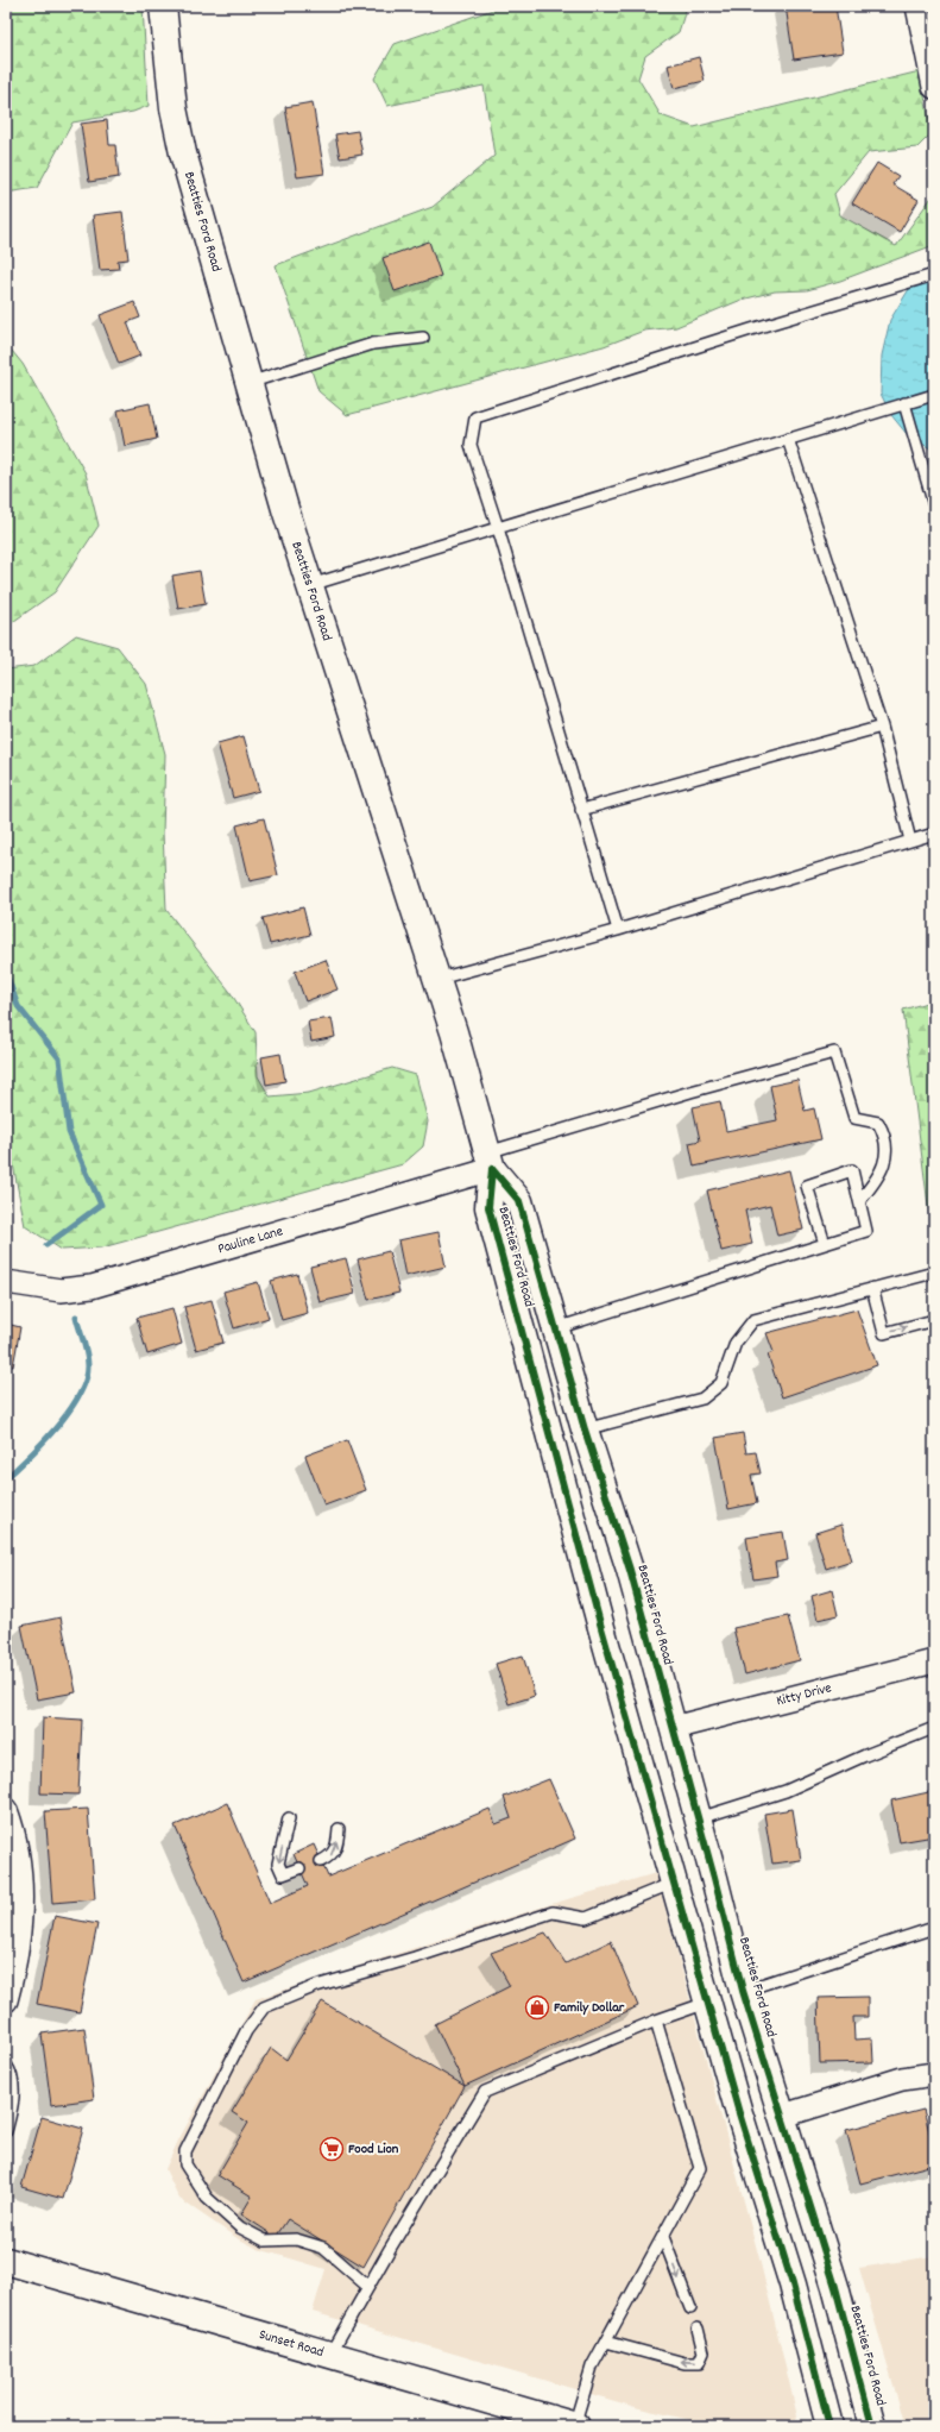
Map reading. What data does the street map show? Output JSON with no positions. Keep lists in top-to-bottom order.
{
  "streets": {
    "main road": ["Beatties Ford Road", "Sunset Road"],
    "street": ["Pauline Lane", "Kitty Drive"]
  },
  "crossings": [
    ["Beatties Ford Road", "Pauline Lane"],
    ["Beatties Ford Road", "Kitty Drive"]
  ],
  "places": {
    "shop": ["Family Dollar"],
    "supermarket": ["Food Lion"]
  }
}
